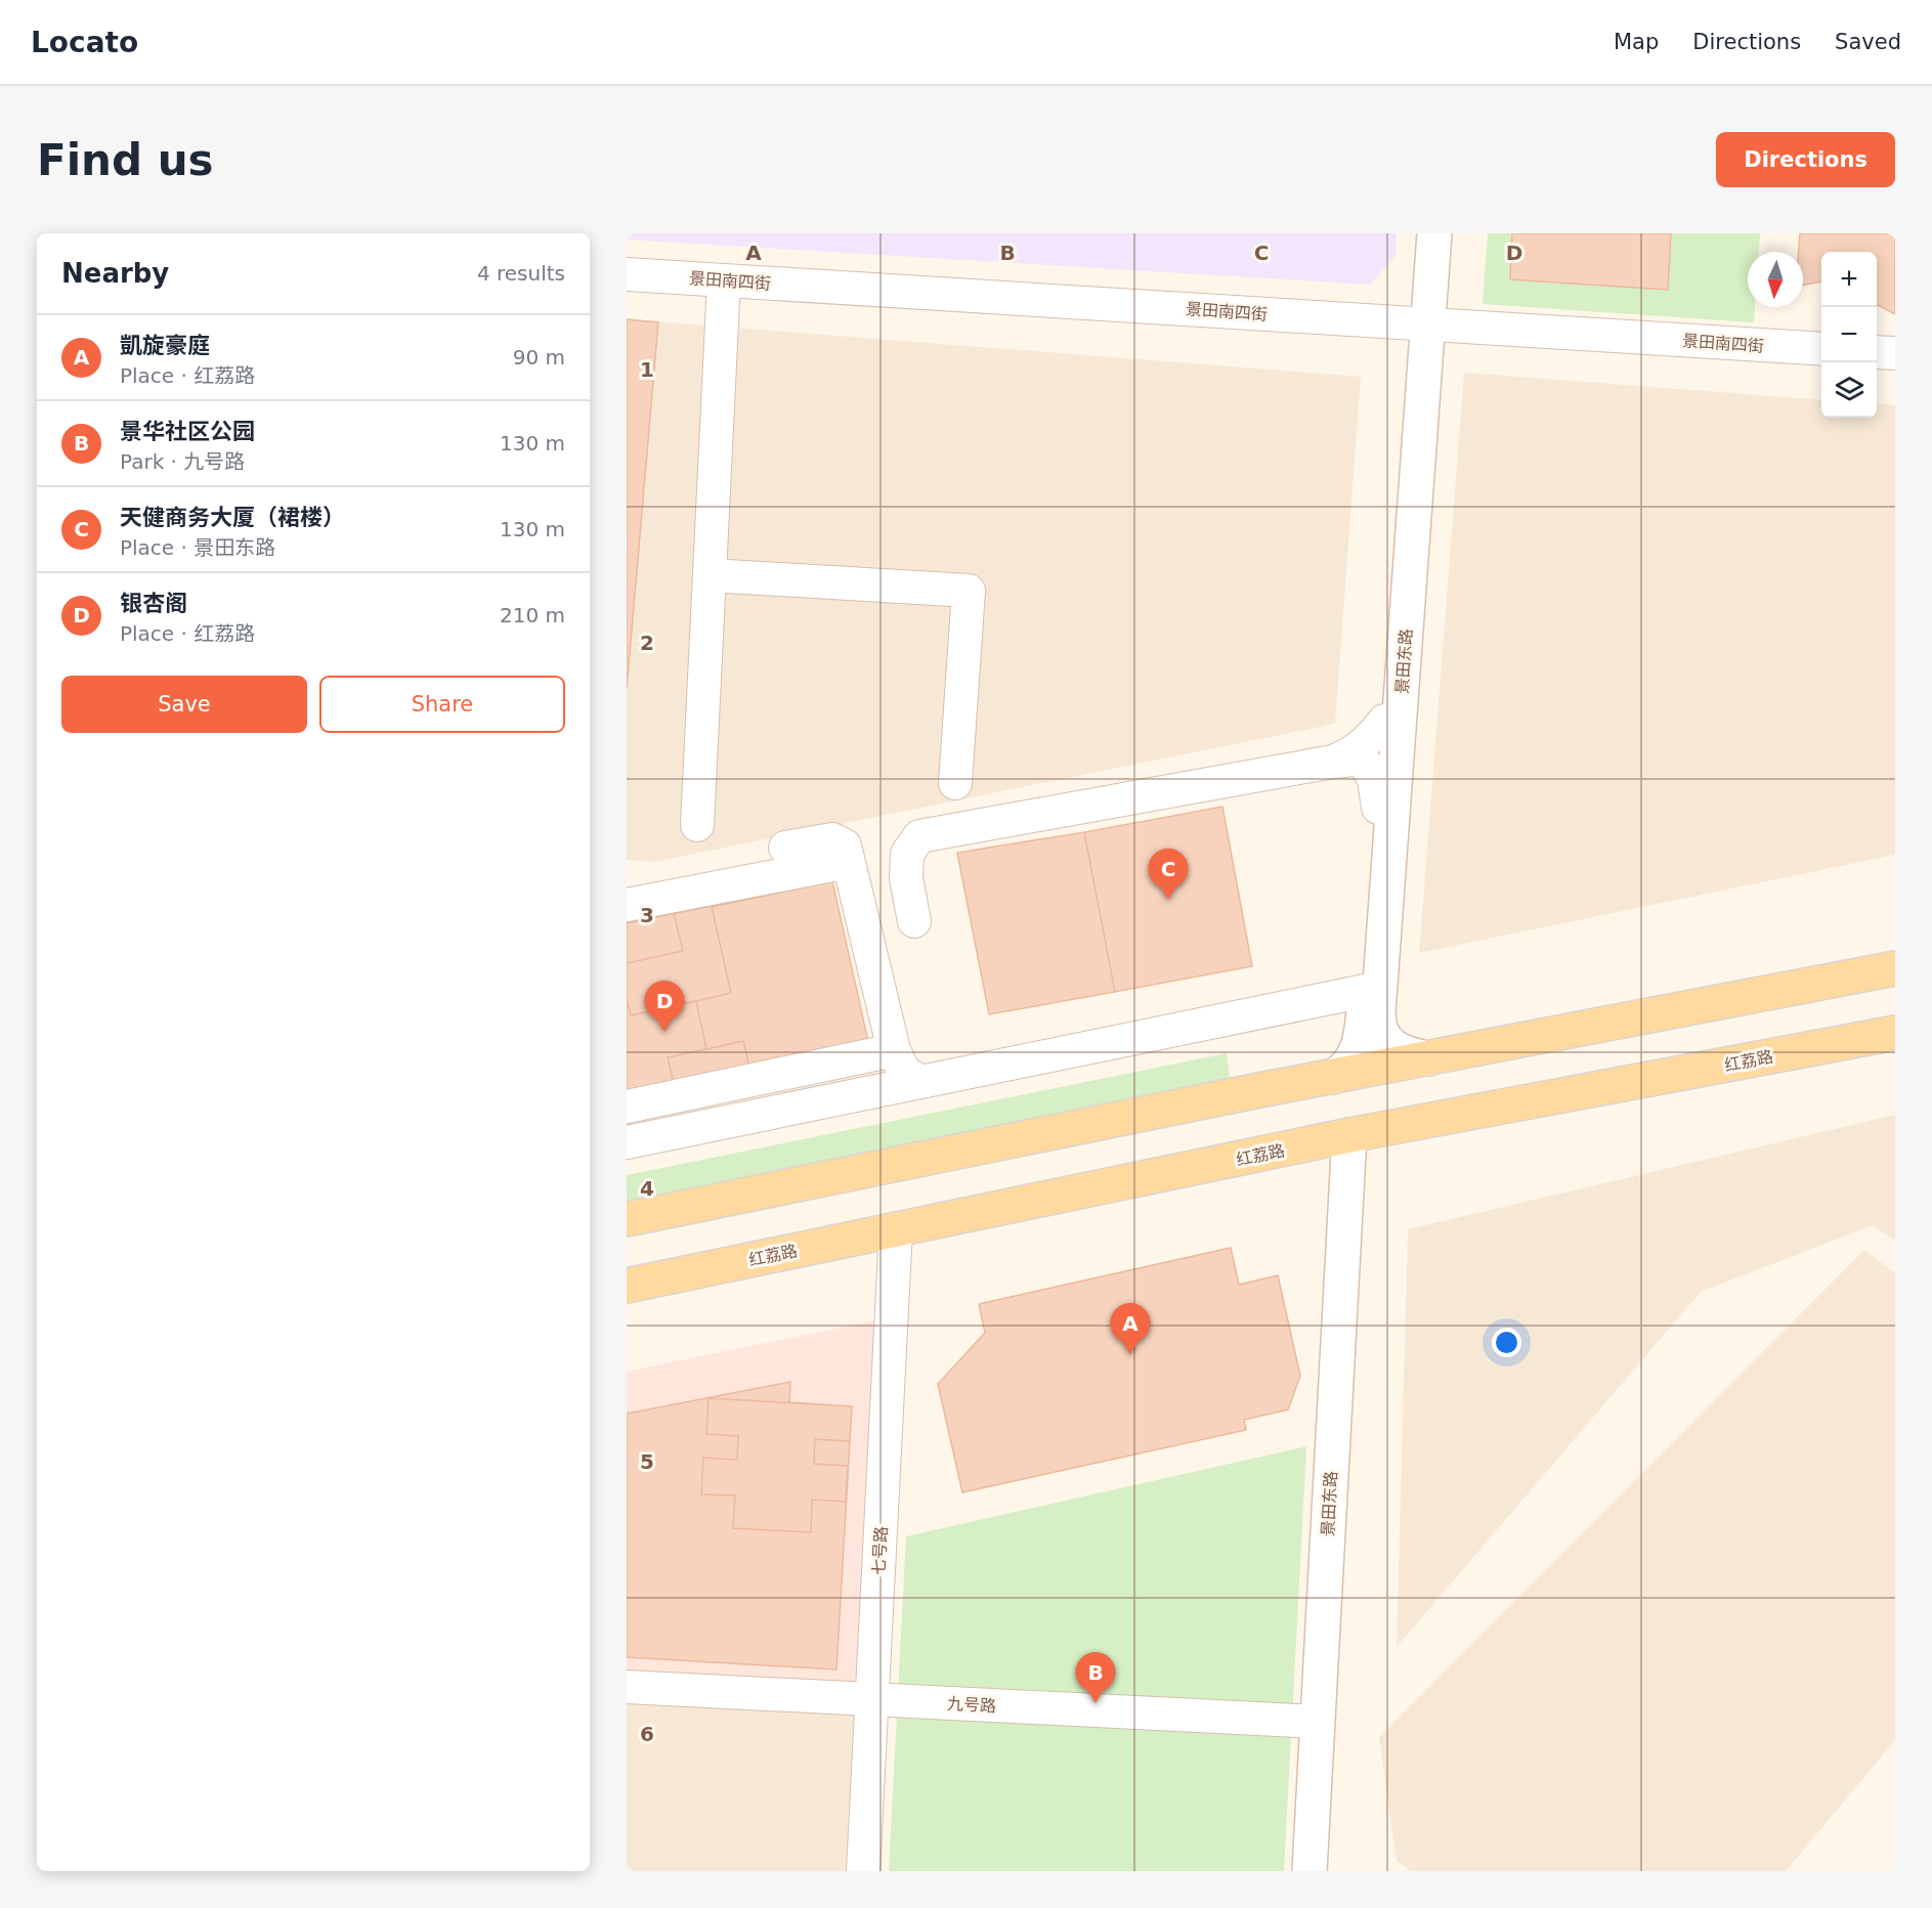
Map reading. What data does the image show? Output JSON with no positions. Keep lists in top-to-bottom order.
{
  "streets": {
    "main road": ["红荔路"],
    "street": [
      "景田南四街",
      "景田东路",
      "七号路",
      "九号路"
    ]
  },
  "crossings": [
    ["景田南四街", "景田东路"],
    ["景田东路", "红荔路"],
    ["景田东路", "九号路"],
    ["红荔路", "七号路"],
    ["七号路", "九号路"]
  ],
  "north": "bottom",
  "page": {
    "header": "Locato",
    "nav": ["Map", "Directions", "Saved"],
    "buttons": [
      "Directions",
      ["Save", "Share"]
    ],
    "title": "Find us",
    "heading": ["Nearby", "4 results"],
    "map_buttons": ["+", "−"],
    "list": [
      {
        "mark": "A",
        "name": "凱旋豪庭",
        "note": "Place · 红荔路",
        "value": "90 m"
      },
      {
        "mark": "B",
        "name": "景华社区公园",
        "note": "Park · 九号路",
        "value": "130 m"
      },
      {
        "mark": "C",
        "name": "天健商务大厦（裙楼）",
        "note": "Place · 景田东路",
        "value": "130 m"
      },
      {
        "mark": "D",
        "name": "银杏阁",
        "note": "Place · 红荔路",
        "value": "210 m"
      }
    ],
    "pins": [
      "C",
      "D",
      "A",
      "B"
    ]
  },
  "grid": {
    "columns": [
      "A",
      "B",
      "C",
      "D"
    ],
    "rows": [
      "1",
      "2",
      "3",
      "4",
      "5",
      "6"
    ]
  }
}
